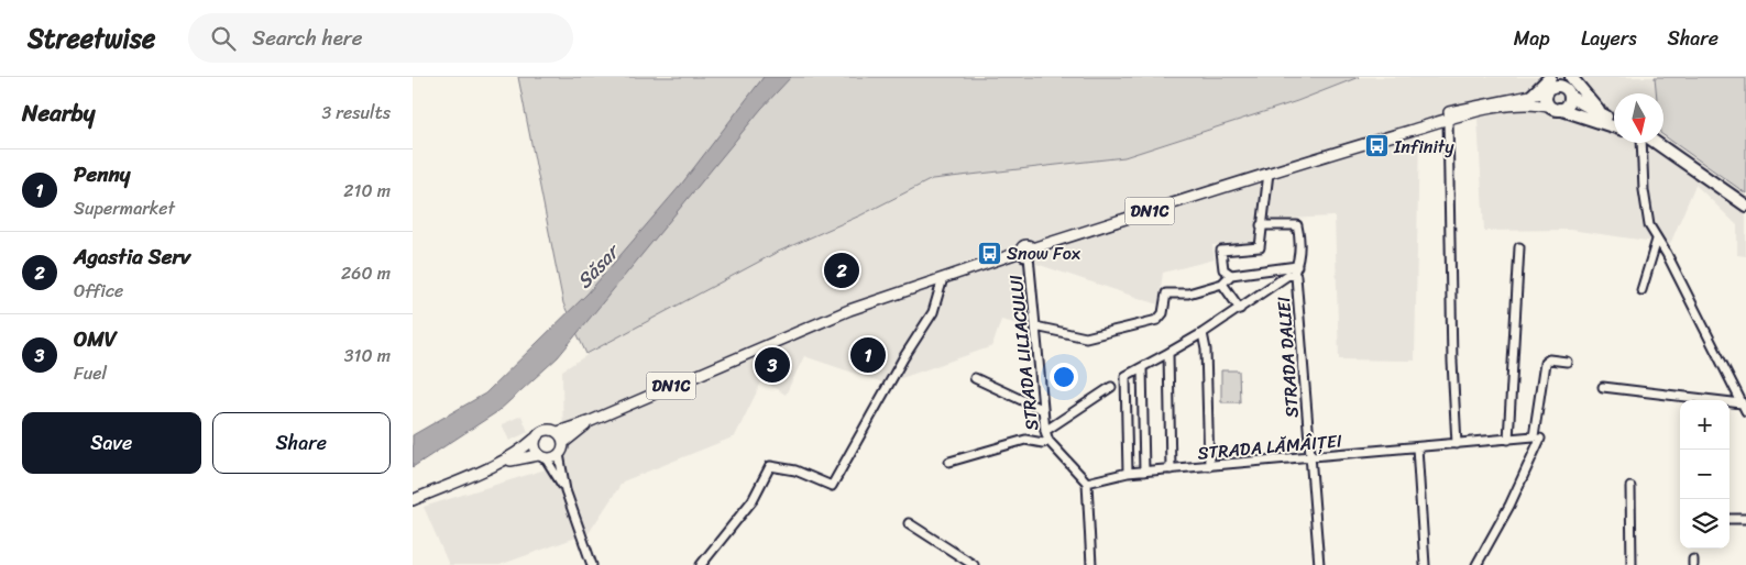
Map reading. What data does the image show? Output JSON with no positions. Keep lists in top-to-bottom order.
{
  "streets": {
    "highway": ["DN1C"],
    "street": ["STRADA LILIACULUI", "STRADA DALIEI", "STRADA LĂMÂIȚEI"]
  },
  "crossings": [
    ["DN1C", "STRADA LILIACULUI"],
    ["STRADA LILIACULUI", "STRADA LĂMÂIȚEI"],
    ["STRADA DALIEI", "STRADA LĂMÂIȚEI"]
  ],
  "water": ["Săsar"],
  "places": {
    "bus stop": ["Infinity", "Snow Fox"]
  },
  "north": "bottom",
  "page": {
    "header": "Streetwise",
    "search": "Search here",
    "nav": ["Map", "Layers", "Share"],
    "heading": ["Nearby", "3 results"],
    "list": [
      {
        "mark": "1",
        "name": "Penny",
        "note": "Supermarket",
        "value": "210 m"
      },
      {
        "mark": "2",
        "name": "Agastia Serv",
        "note": "Office",
        "value": "260 m"
      },
      {
        "mark": "3",
        "name": "OMV",
        "note": "Fuel",
        "value": "310 m"
      }
    ],
    "pins": ["2", "1", "3"],
    "buttons": ["Save", "Share"],
    "map_buttons": ["+", "−"]
  }
}
